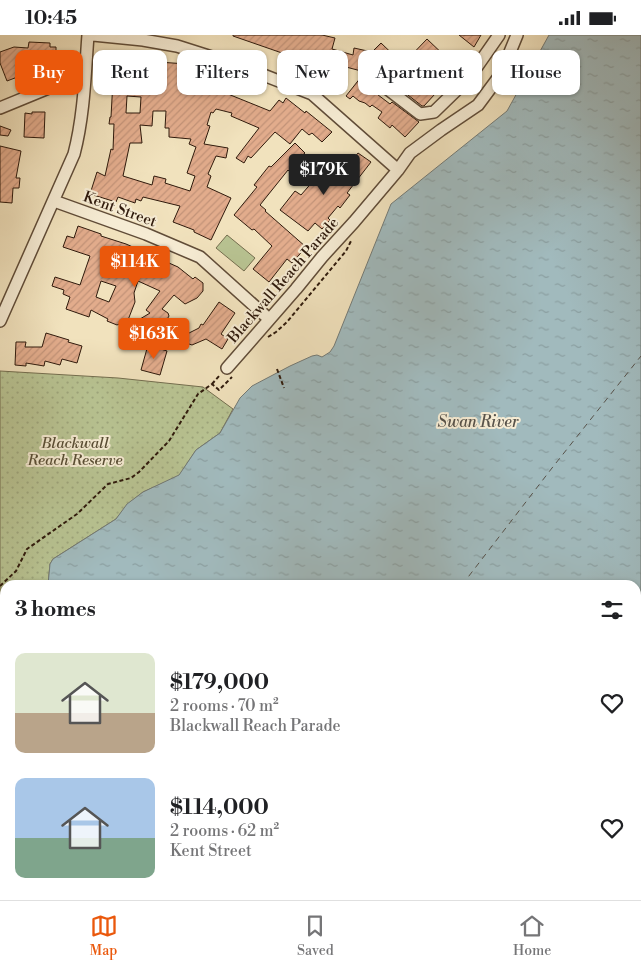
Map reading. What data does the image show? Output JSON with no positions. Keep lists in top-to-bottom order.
{
  "streets": {
    "street": ["Kent Street", "Blackwall Reach Parade"]
  },
  "crossings": [
    ["Kent Street", "Blackwall Reach Parade"]
  ],
  "water": ["Swan River"],
  "parks": ["Blackwall Reach Reserve"],
  "page": {
    "status": "10:45",
    "chip": [
      "Buy",
      "Rent",
      "Filters",
      "New",
      "Apartment",
      "House"
    ],
    "price": ["$179K", "$114K", "$163K"],
    "heading": "3 homes",
    "list": [
      {
        "name": "$179,000",
        "note": "2 rooms · 70 m² · Blackwall Reach Parade"
      },
      {
        "name": "$114,000",
        "note": "2 rooms · 62 m² · Kent Street"
      }
    ],
    "tabs": ["Map", "Saved", "Home"]
  }
}
